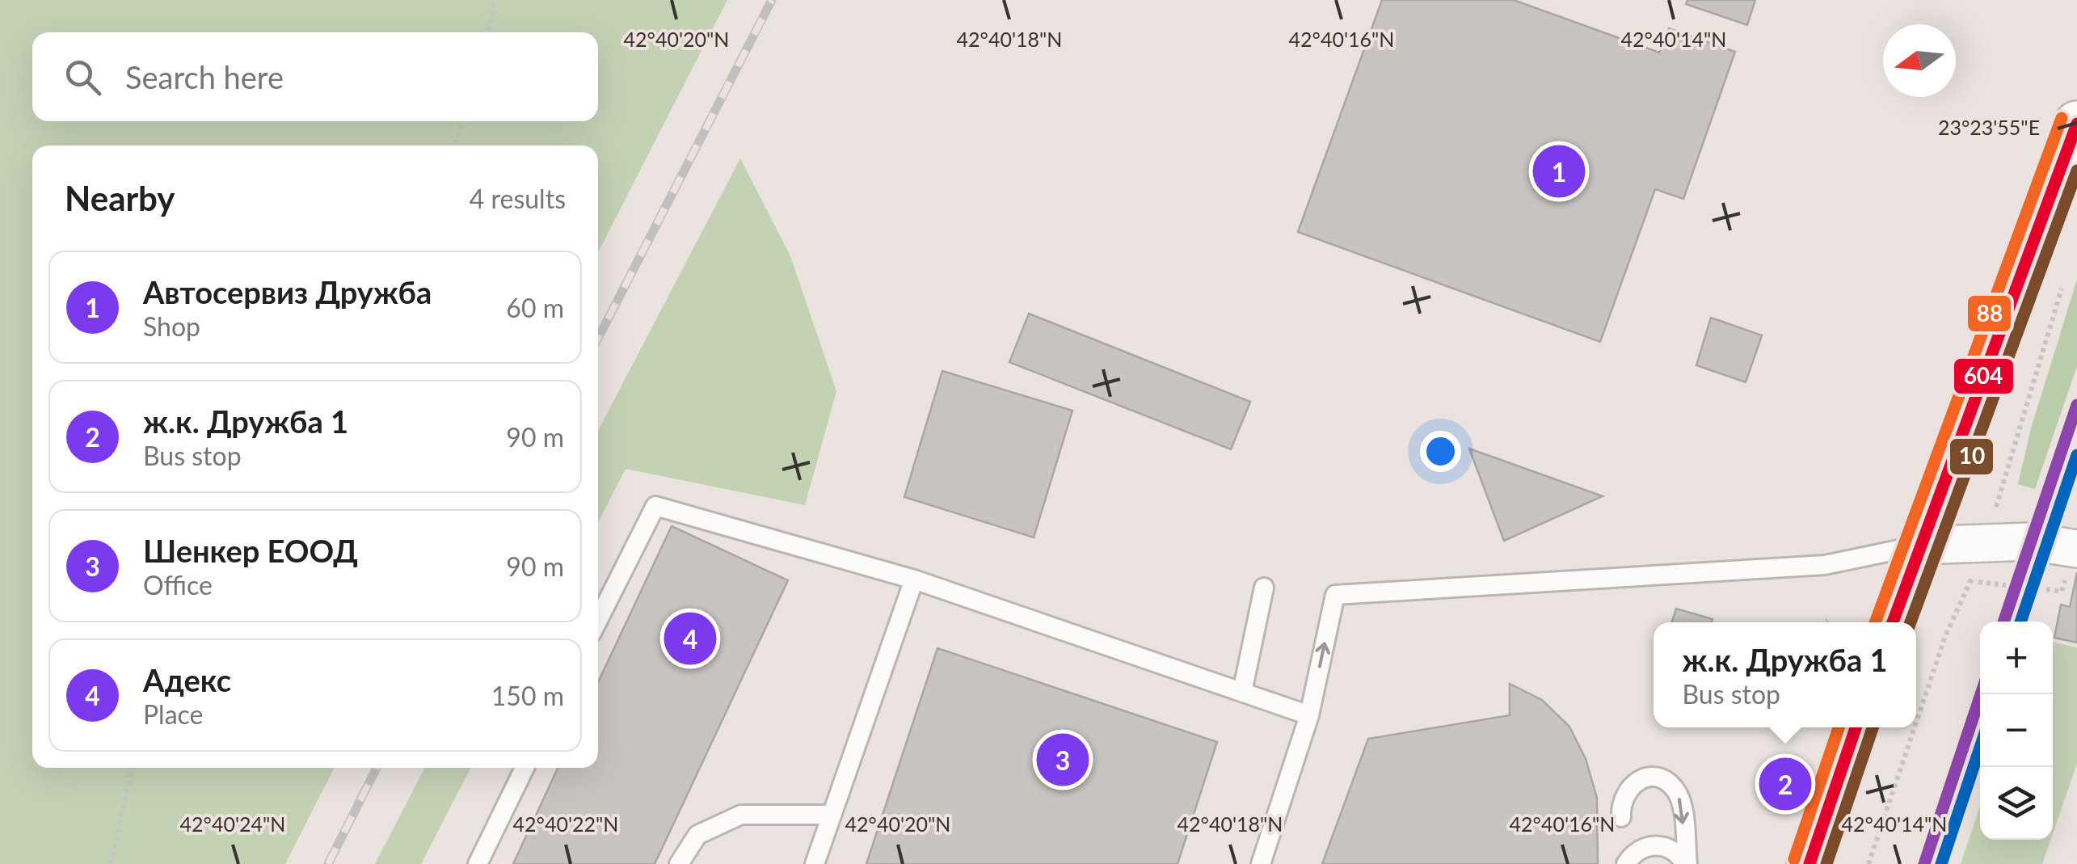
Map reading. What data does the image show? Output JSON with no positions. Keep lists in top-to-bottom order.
{
  "lines": ["transit line 88", "transit line 604", "transit line 10"],
  "north": "left",
  "page": {
    "search": "Search here",
    "pins": [
      "1",
      "4",
      "3",
      "2"
    ],
    "heading": ["Nearby", "4 results"],
    "list": [
      {
        "mark": "1",
        "name": "Автосервиз Дружба",
        "note": "Shop",
        "value": "60 m"
      },
      {
        "mark": "2",
        "name": "ж.к. Дружба 1",
        "note": "Bus stop",
        "value": "90 m"
      },
      {
        "mark": "3",
        "name": "Шенкер ЕООД",
        "note": "Office",
        "value": "90 m"
      },
      {
        "mark": "4",
        "name": "Адекс",
        "note": "Place",
        "value": "150 m"
      }
    ],
    "map_buttons": ["+", "−"],
    "popup": ["ж.к. Дружба 1", "Bus stop"]
  },
  "coordinates": [
    "42°40'20\"N",
    "42°40'18\"N",
    "42°40'16\"N",
    "42°40'14\"N",
    "23°23'55\"E",
    "42°40'24\"N",
    "42°40'22\"N"
  ]
}
